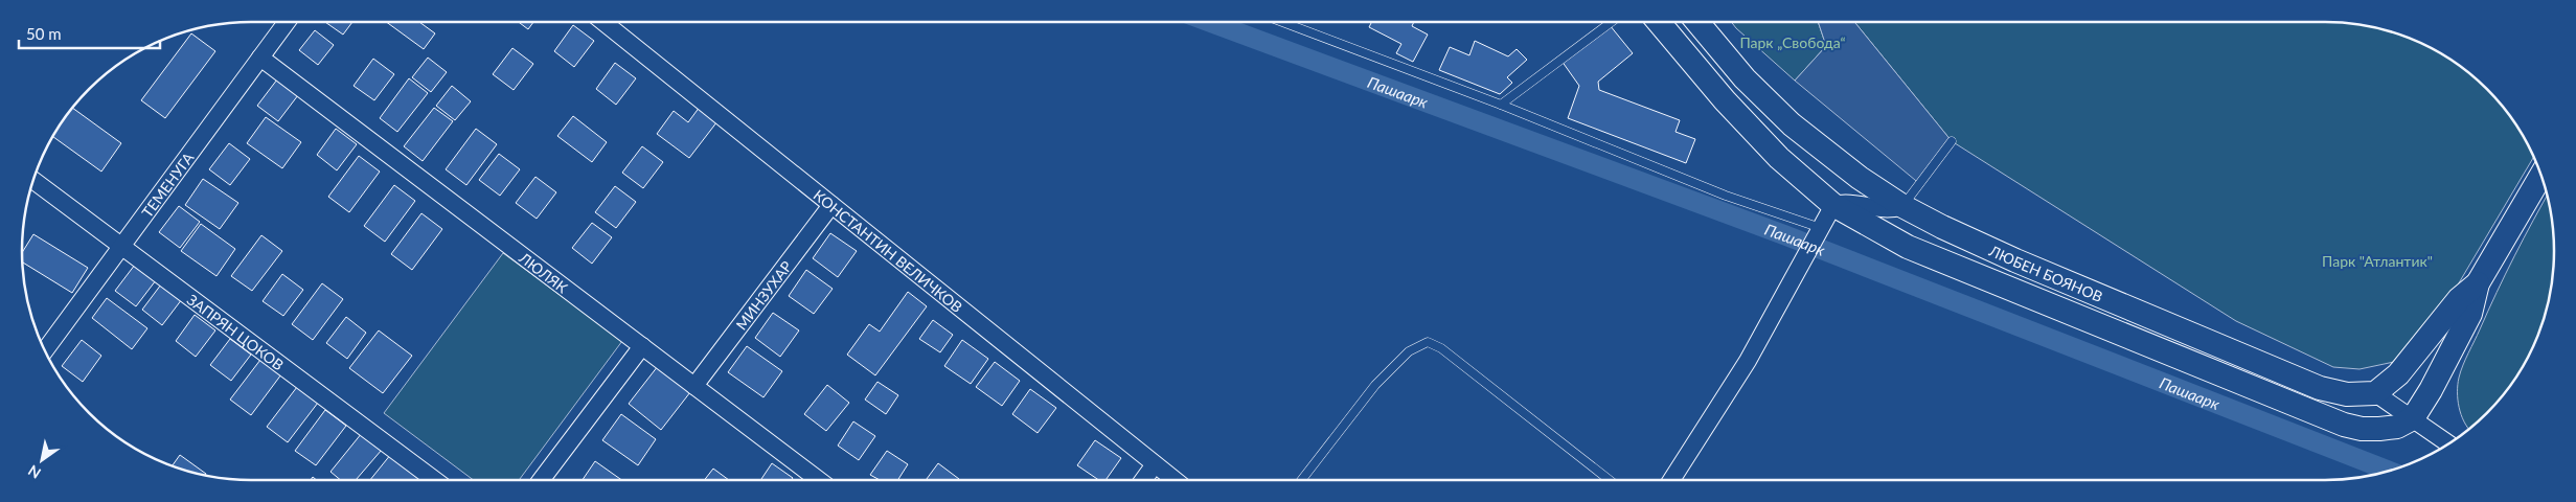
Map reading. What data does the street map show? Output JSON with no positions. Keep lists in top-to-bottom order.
{
  "streets": {
    "street": [
      "ТЕМЕНУГА",
      "КОНСТАНТИН ВЕЛИЧКОВ",
      "ЛЮЛЯК",
      "ЛЮБЕН БОЯНОВ",
      "МИНЗУХАР",
      "ЗАПРЯН ЦОКОВ"
    ]
  },
  "crossings": [
    ["ТЕМЕНУГА", "ЛЮЛЯК"],
    ["ТЕМЕНУГА", "ЗАПРЯН ЦОКОВ"],
    ["КОНСТАНТИН ВЕЛИЧКОВ", "МИНЗУХАР"],
    ["ЛЮЛЯК", "МИНЗУХАР"]
  ],
  "water": ["Пашаарк"],
  "parks": ["Парк „Свобода“", "Парк \"Атлантик\""],
  "scale_bar": "50 m",
  "north": "bottom left"
}
